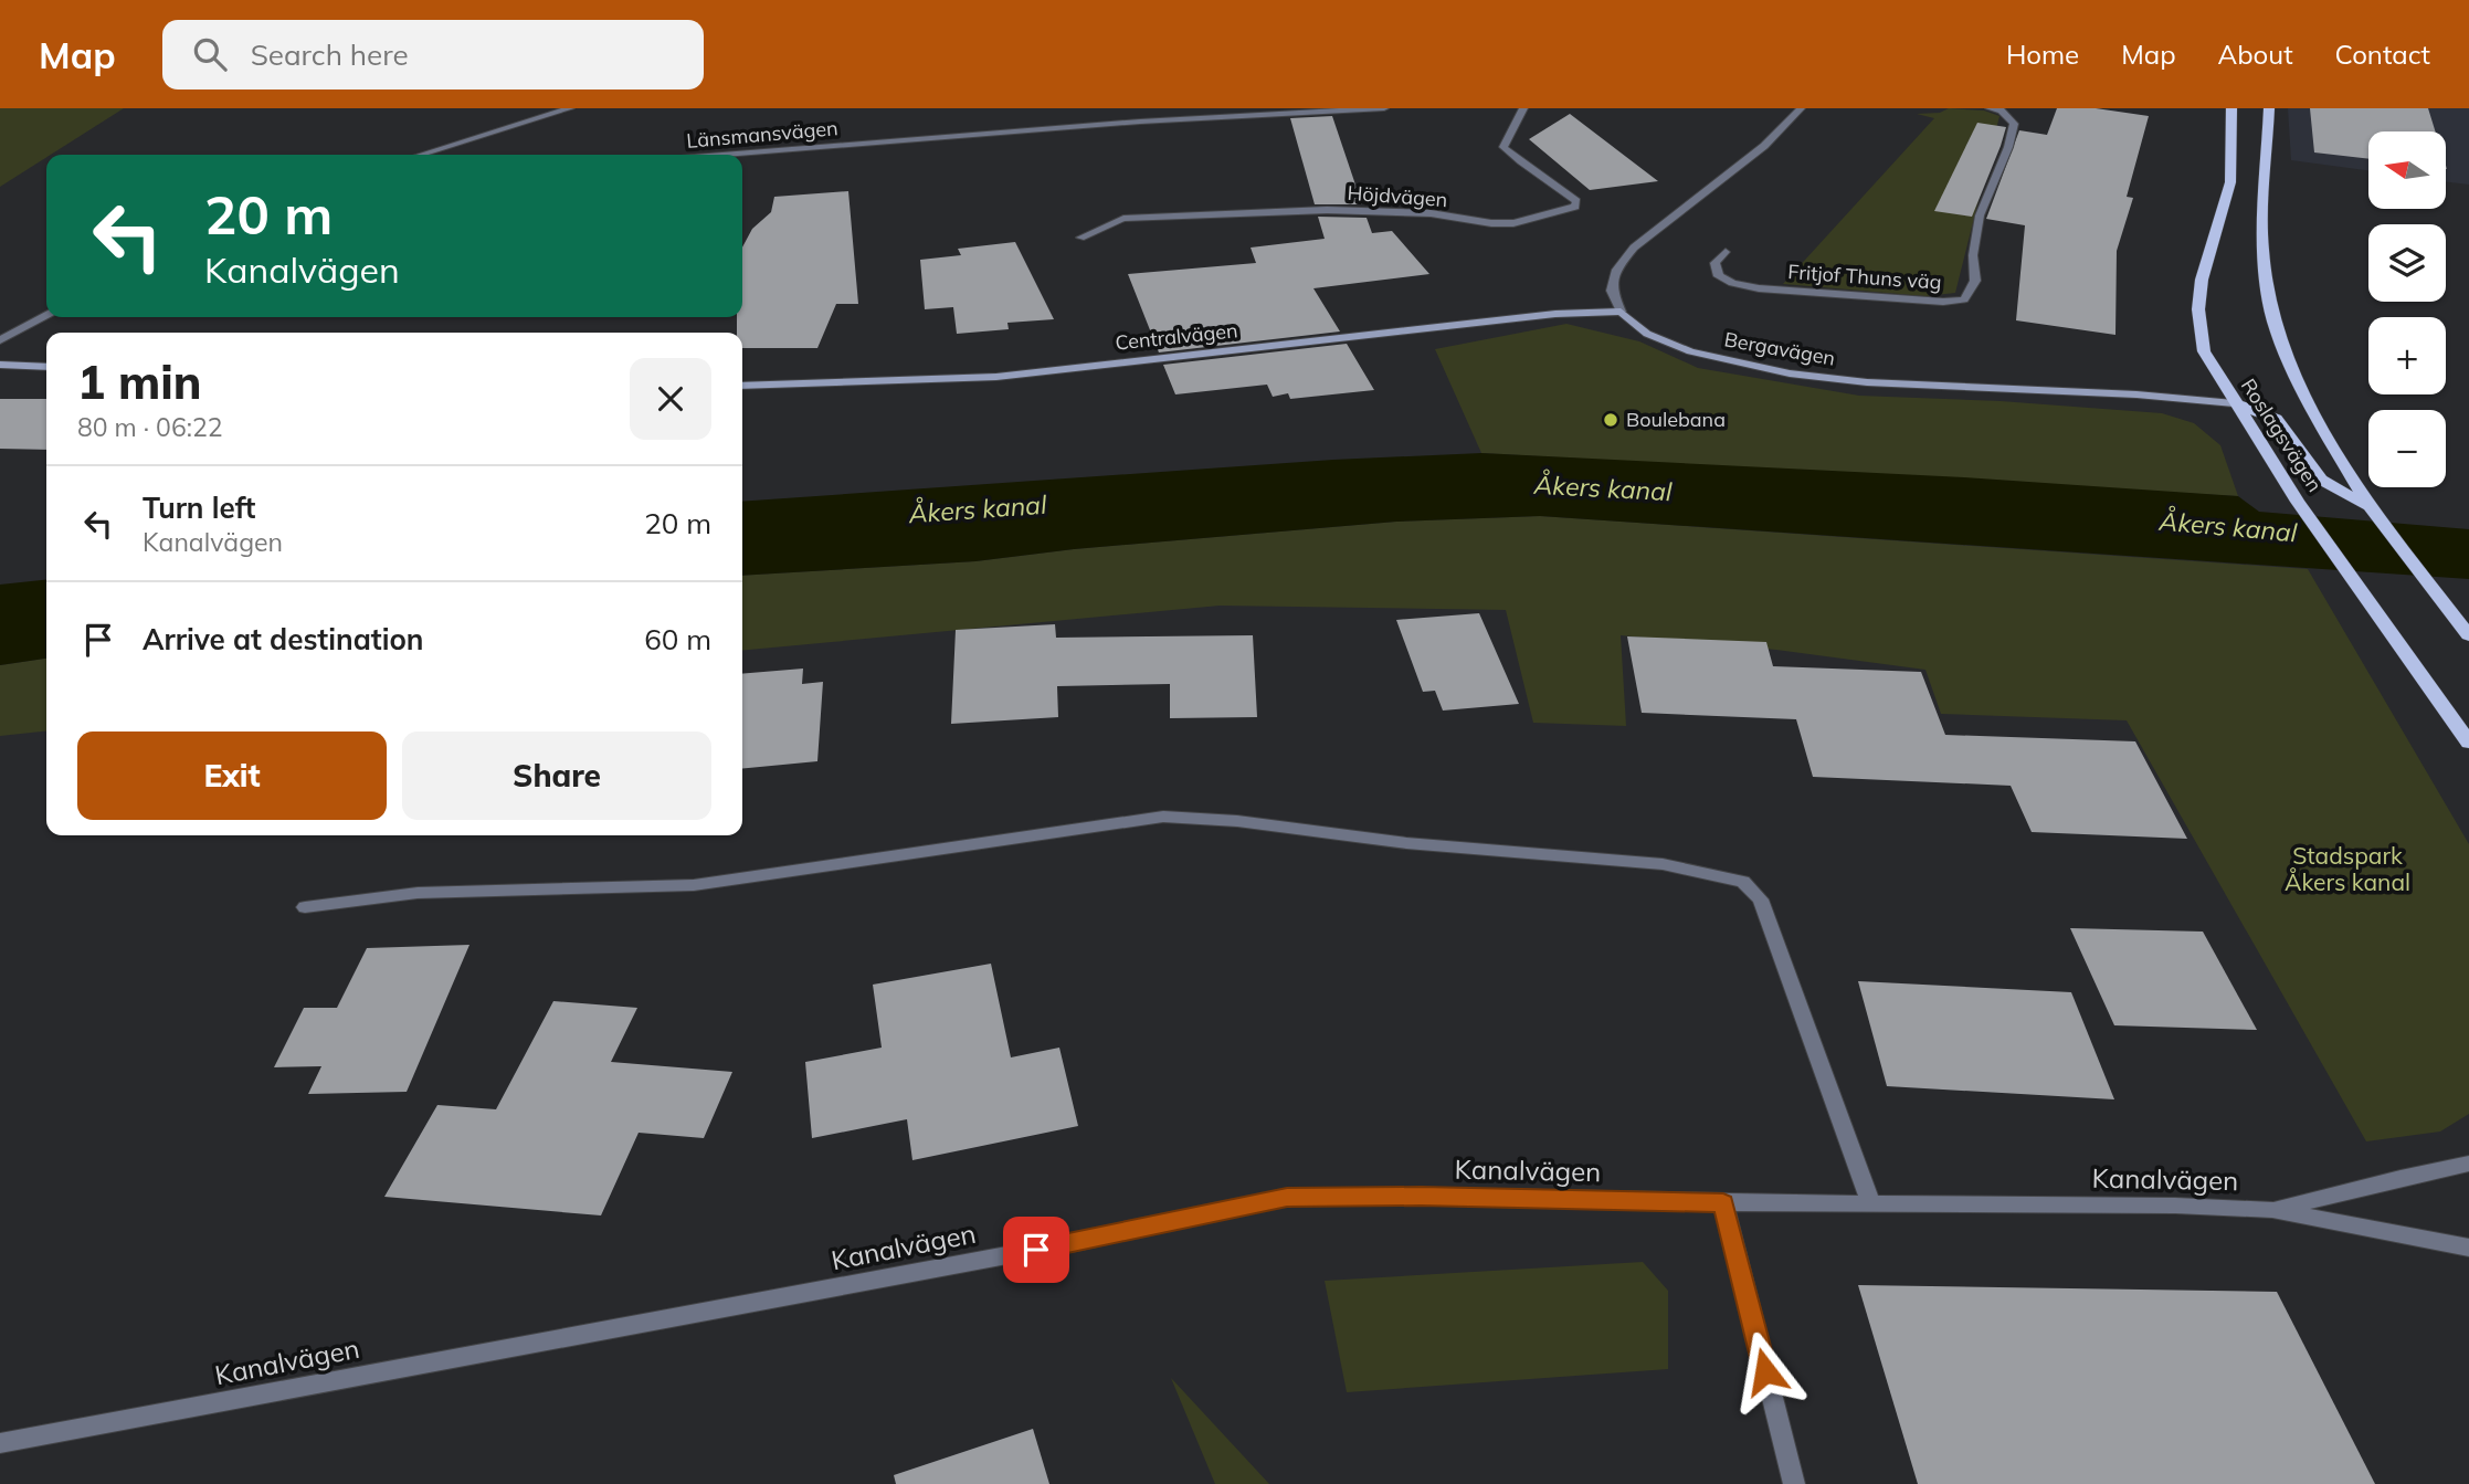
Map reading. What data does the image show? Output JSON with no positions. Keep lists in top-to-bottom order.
{
  "streets": {
    "main road": ["Roslagsvägen"],
    "street": [
      "Länsmansvägen",
      "Höjdvägen",
      "Fritjof Thuns väg",
      "Centralvägen",
      "Bergavägen",
      "Kanalvägen"
    ]
  },
  "crossings": [
    ["Centralvägen", "Bergavägen"],
    ["Bergavägen", "Roslagsvägen"]
  ],
  "water": ["Åkers kanal"],
  "parks": ["Stadspark Åkers kanal"],
  "places": ["Boulebana"],
  "north": "left",
  "page": {
    "header": "Map",
    "search": "Search here",
    "nav": [
      "Home",
      "Map",
      "About",
      "Contact"
    ],
    "map_buttons": ["+", "−"],
    "turn": ["20 m", "Kanalvägen"],
    "heading": ["1 min", "80 m · 06:22"],
    "list": [
      {
        "name": "Turn left",
        "note": "Kanalvägen",
        "value": "20 m"
      },
      {
        "name": "Arrive at destination",
        "value": "60 m"
      }
    ],
    "buttons": ["Exit", "Share"]
  }
}
